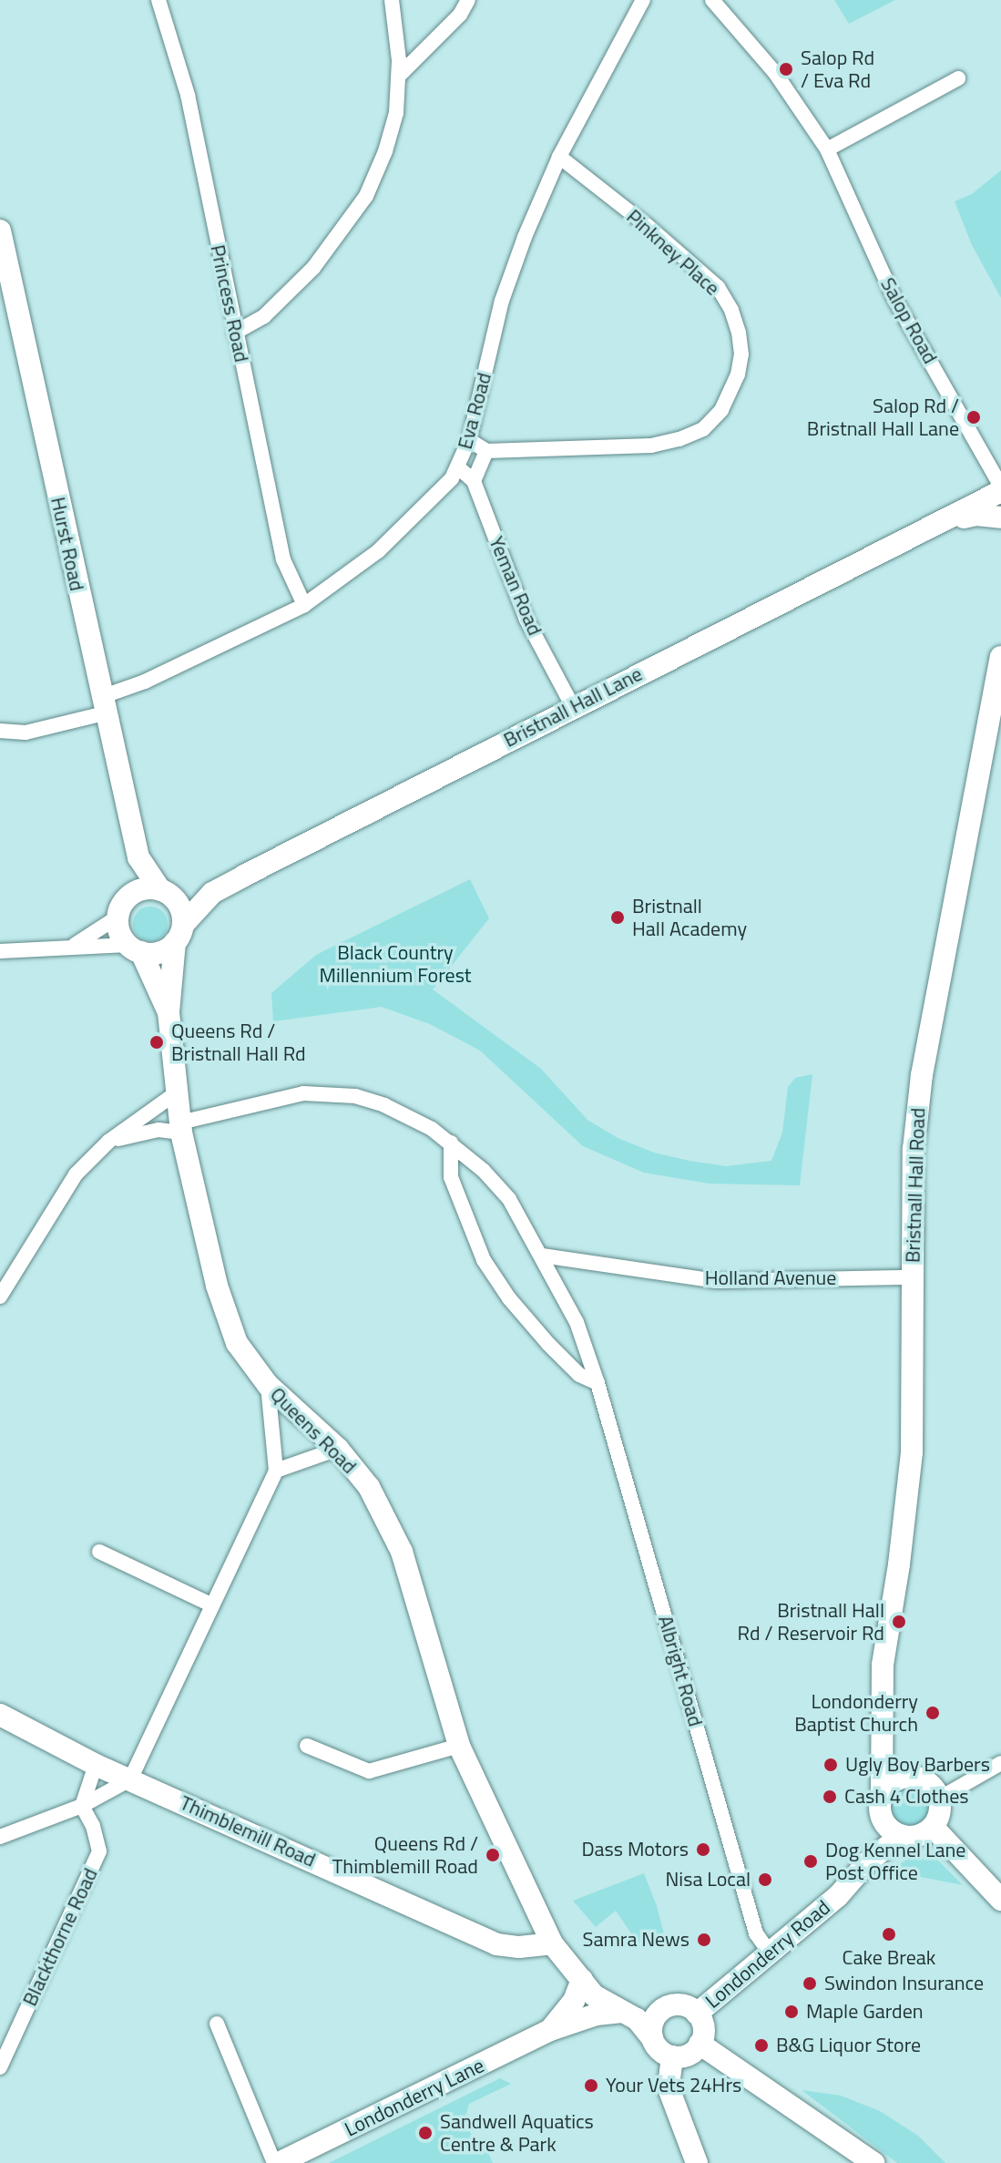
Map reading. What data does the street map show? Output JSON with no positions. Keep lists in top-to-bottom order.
{
  "streets": {
    "street": [
      "Pinkney Place",
      "Princess Road",
      "Salop Road",
      "Eva Road",
      "Hurst Road",
      "Yeman Road",
      "Bristnall Hall Lane",
      "Bristnall Hall Road",
      "Holland Avenue",
      "Queens Road",
      "Albright Road",
      "Thimblemill Road",
      "Blackthorne Road",
      "Londonderry Road",
      "Londonderry Lane"
    ]
  },
  "crossings": [
    ["Pinkney Place", "Eva Road"],
    ["Princess Road", "Eva Road"],
    ["Salop Road", "Bristnall Hall Lane"],
    ["Eva Road", "Hurst Road"],
    ["Eva Road", "Yeman Road"],
    ["Hurst Road", "Bristnall Hall Lane"],
    ["Hurst Road", "Queens Road"],
    ["Yeman Road", "Bristnall Hall Lane"],
    ["Bristnall Hall Lane", "Queens Road"],
    ["Bristnall Hall Road", "Holland Avenue"],
    ["Bristnall Hall Road", "Londonderry Road"],
    ["Holland Avenue", "Albright Road"],
    ["Queens Road", "Albright Road"],
    ["Albright Road", "Londonderry Road"]
  ],
  "parks": ["Black Country Millennium Forest"],
  "places": [
    "Salop Rd / Eva Rd",
    "Salop Rd / Bristnall Hall Lane",
    "Bristnall Hall Academy",
    "Queens Rd / Bristnall Hall Rd",
    "Bristnall Hall Rd / Reservoir Rd",
    "Londonderry Baptist Church",
    "Ugly Boy Barbers",
    "Cash 4 Clothes",
    "Dass Motors",
    "Queens Rd / Thimblemill Road",
    "Dog Kennel Lane Post Office",
    "Nisa Local",
    "Cake Break",
    "Samra News",
    "Swindon Insurance",
    "Maple Garden",
    "B&G Liquor Store",
    "Your Vets 24Hrs",
    "Sandwell Aquatics Centre & Park"
  ]
}
